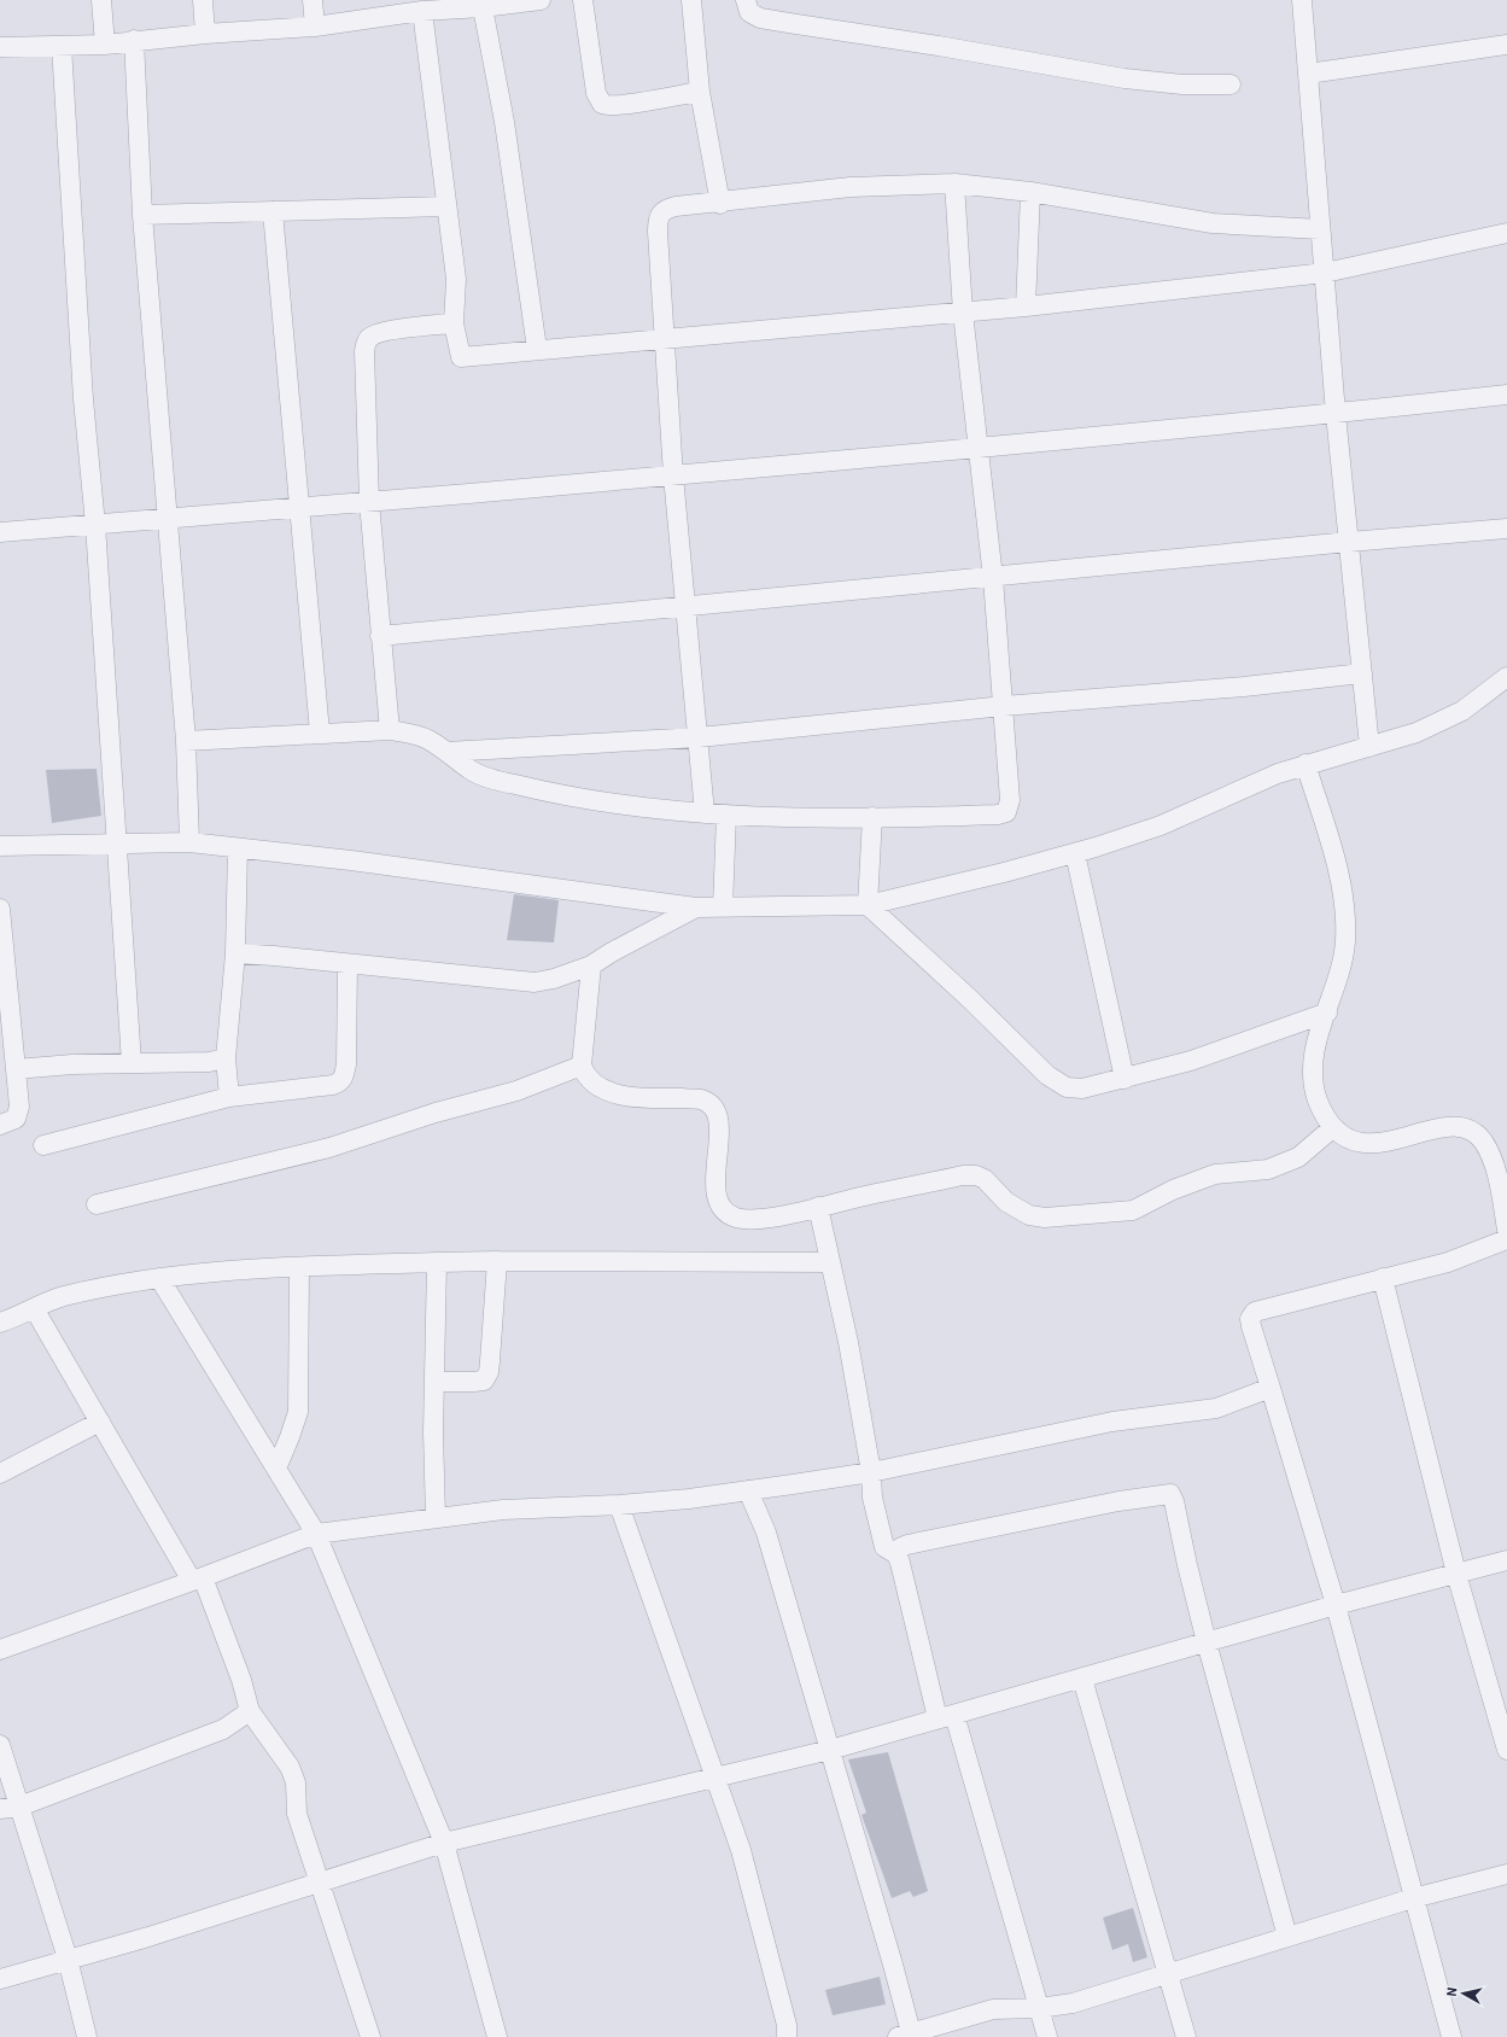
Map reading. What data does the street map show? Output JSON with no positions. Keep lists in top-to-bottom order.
{
  "north": "left"
}
